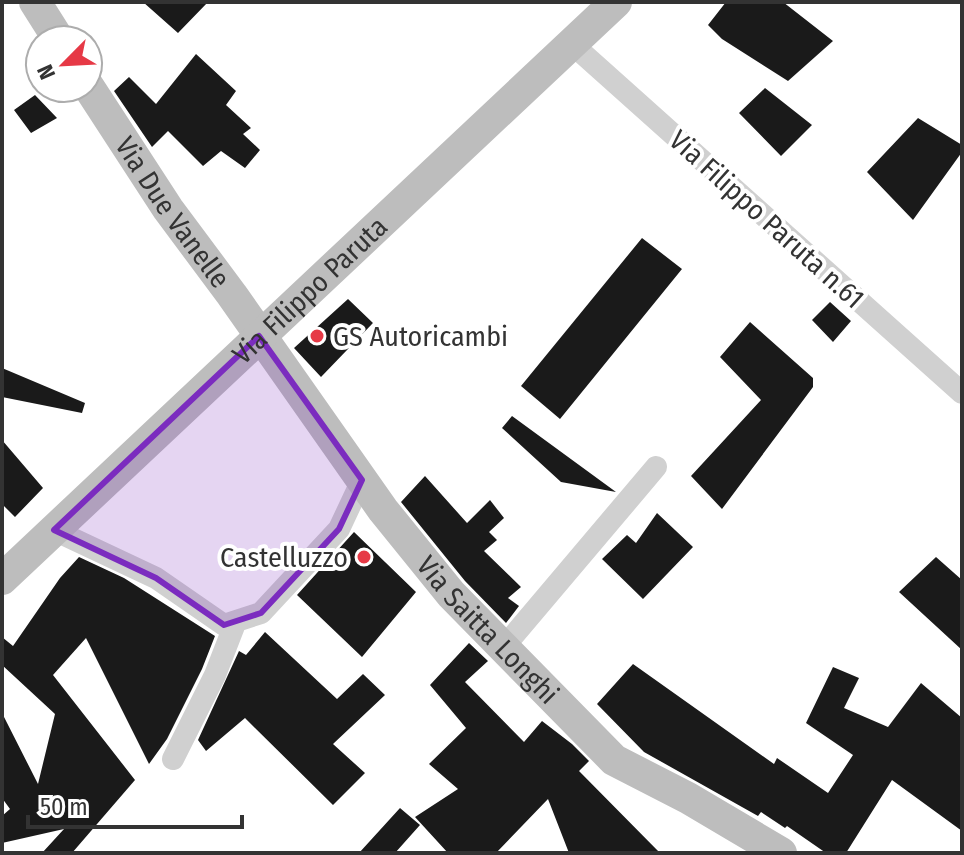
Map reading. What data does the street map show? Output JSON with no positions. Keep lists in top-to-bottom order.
{
  "streets": {
    "street": [
      "Via Due Vanelle",
      "Via Filippo Paruta n.61",
      "Via Filippo Paruta",
      "Via Saitta Longhi"
    ]
  },
  "crossings": [
    ["Via Due Vanelle", "Via Filippo Paruta"],
    ["Via Due Vanelle", "Via Saitta Longhi"],
    ["Via Filippo Paruta n.61", "Via Filippo Paruta"],
    ["Via Filippo Paruta", "Via Saitta Longhi"]
  ],
  "places": ["GS Autoricambi", "Castelluzzo"],
  "scale_bar": "50 m",
  "north": "bottom left"
}
